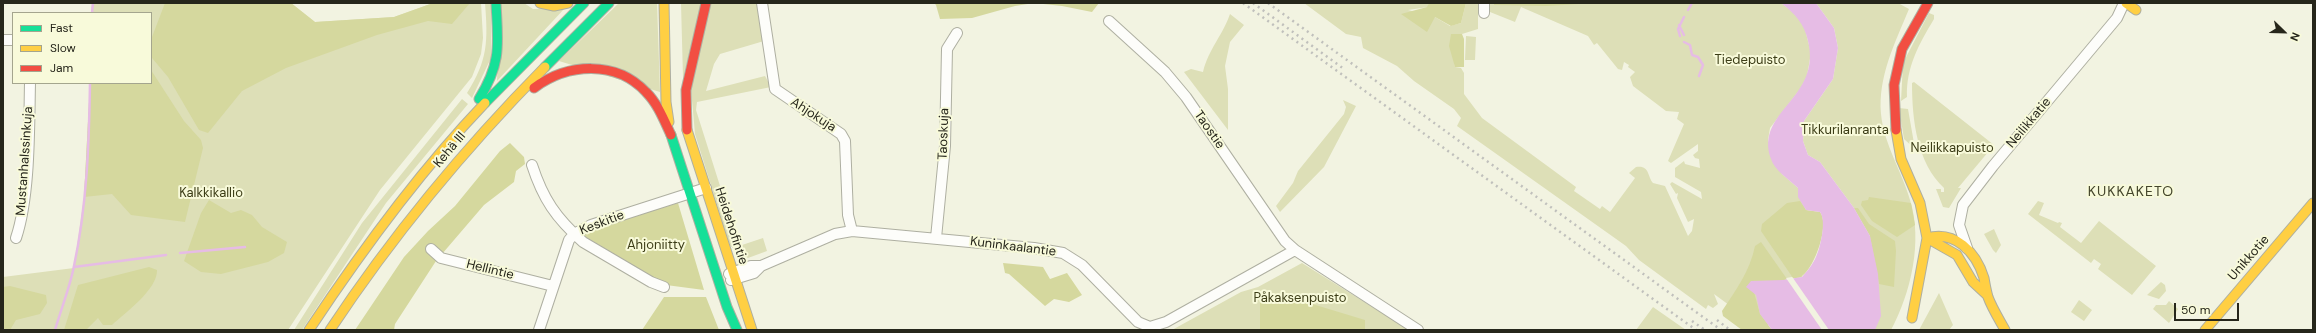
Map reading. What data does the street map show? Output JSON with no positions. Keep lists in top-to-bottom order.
{
  "streets": {
    "main road": ["Kehä III", "Heidehofintie", "Unikkotie"],
    "street": [
      "Ahjokuja",
      "Neilikkatie",
      "Taostie",
      "Taoskuja",
      "Mustanhalssinkuja",
      "Keskitie",
      "Kuninkaalantie",
      "Hellintie"
    ]
  },
  "crossings": [
    ["Ahjokuja", "Kuninkaalantie"],
    ["Taostie", "Kuninkaalantie"],
    ["Taoskuja", "Kuninkaalantie"],
    ["Keskitie", "Heidehofintie"],
    ["Keskitie", "Hellintie"],
    ["Heidehofintie", "Kuninkaalantie"]
  ],
  "districts": ["KUKKAKETO"],
  "parks": [
    "Tiedepuisto",
    "Tikkurilanranta",
    "Neilikkapuisto",
    "Kalkkikallio",
    "Ahjoniitty",
    "Påkaksenpuisto"
  ],
  "legend": ["Fast", "Slow", "Jam"],
  "scale_bar": "50 m",
  "north": "bottom right"
}
